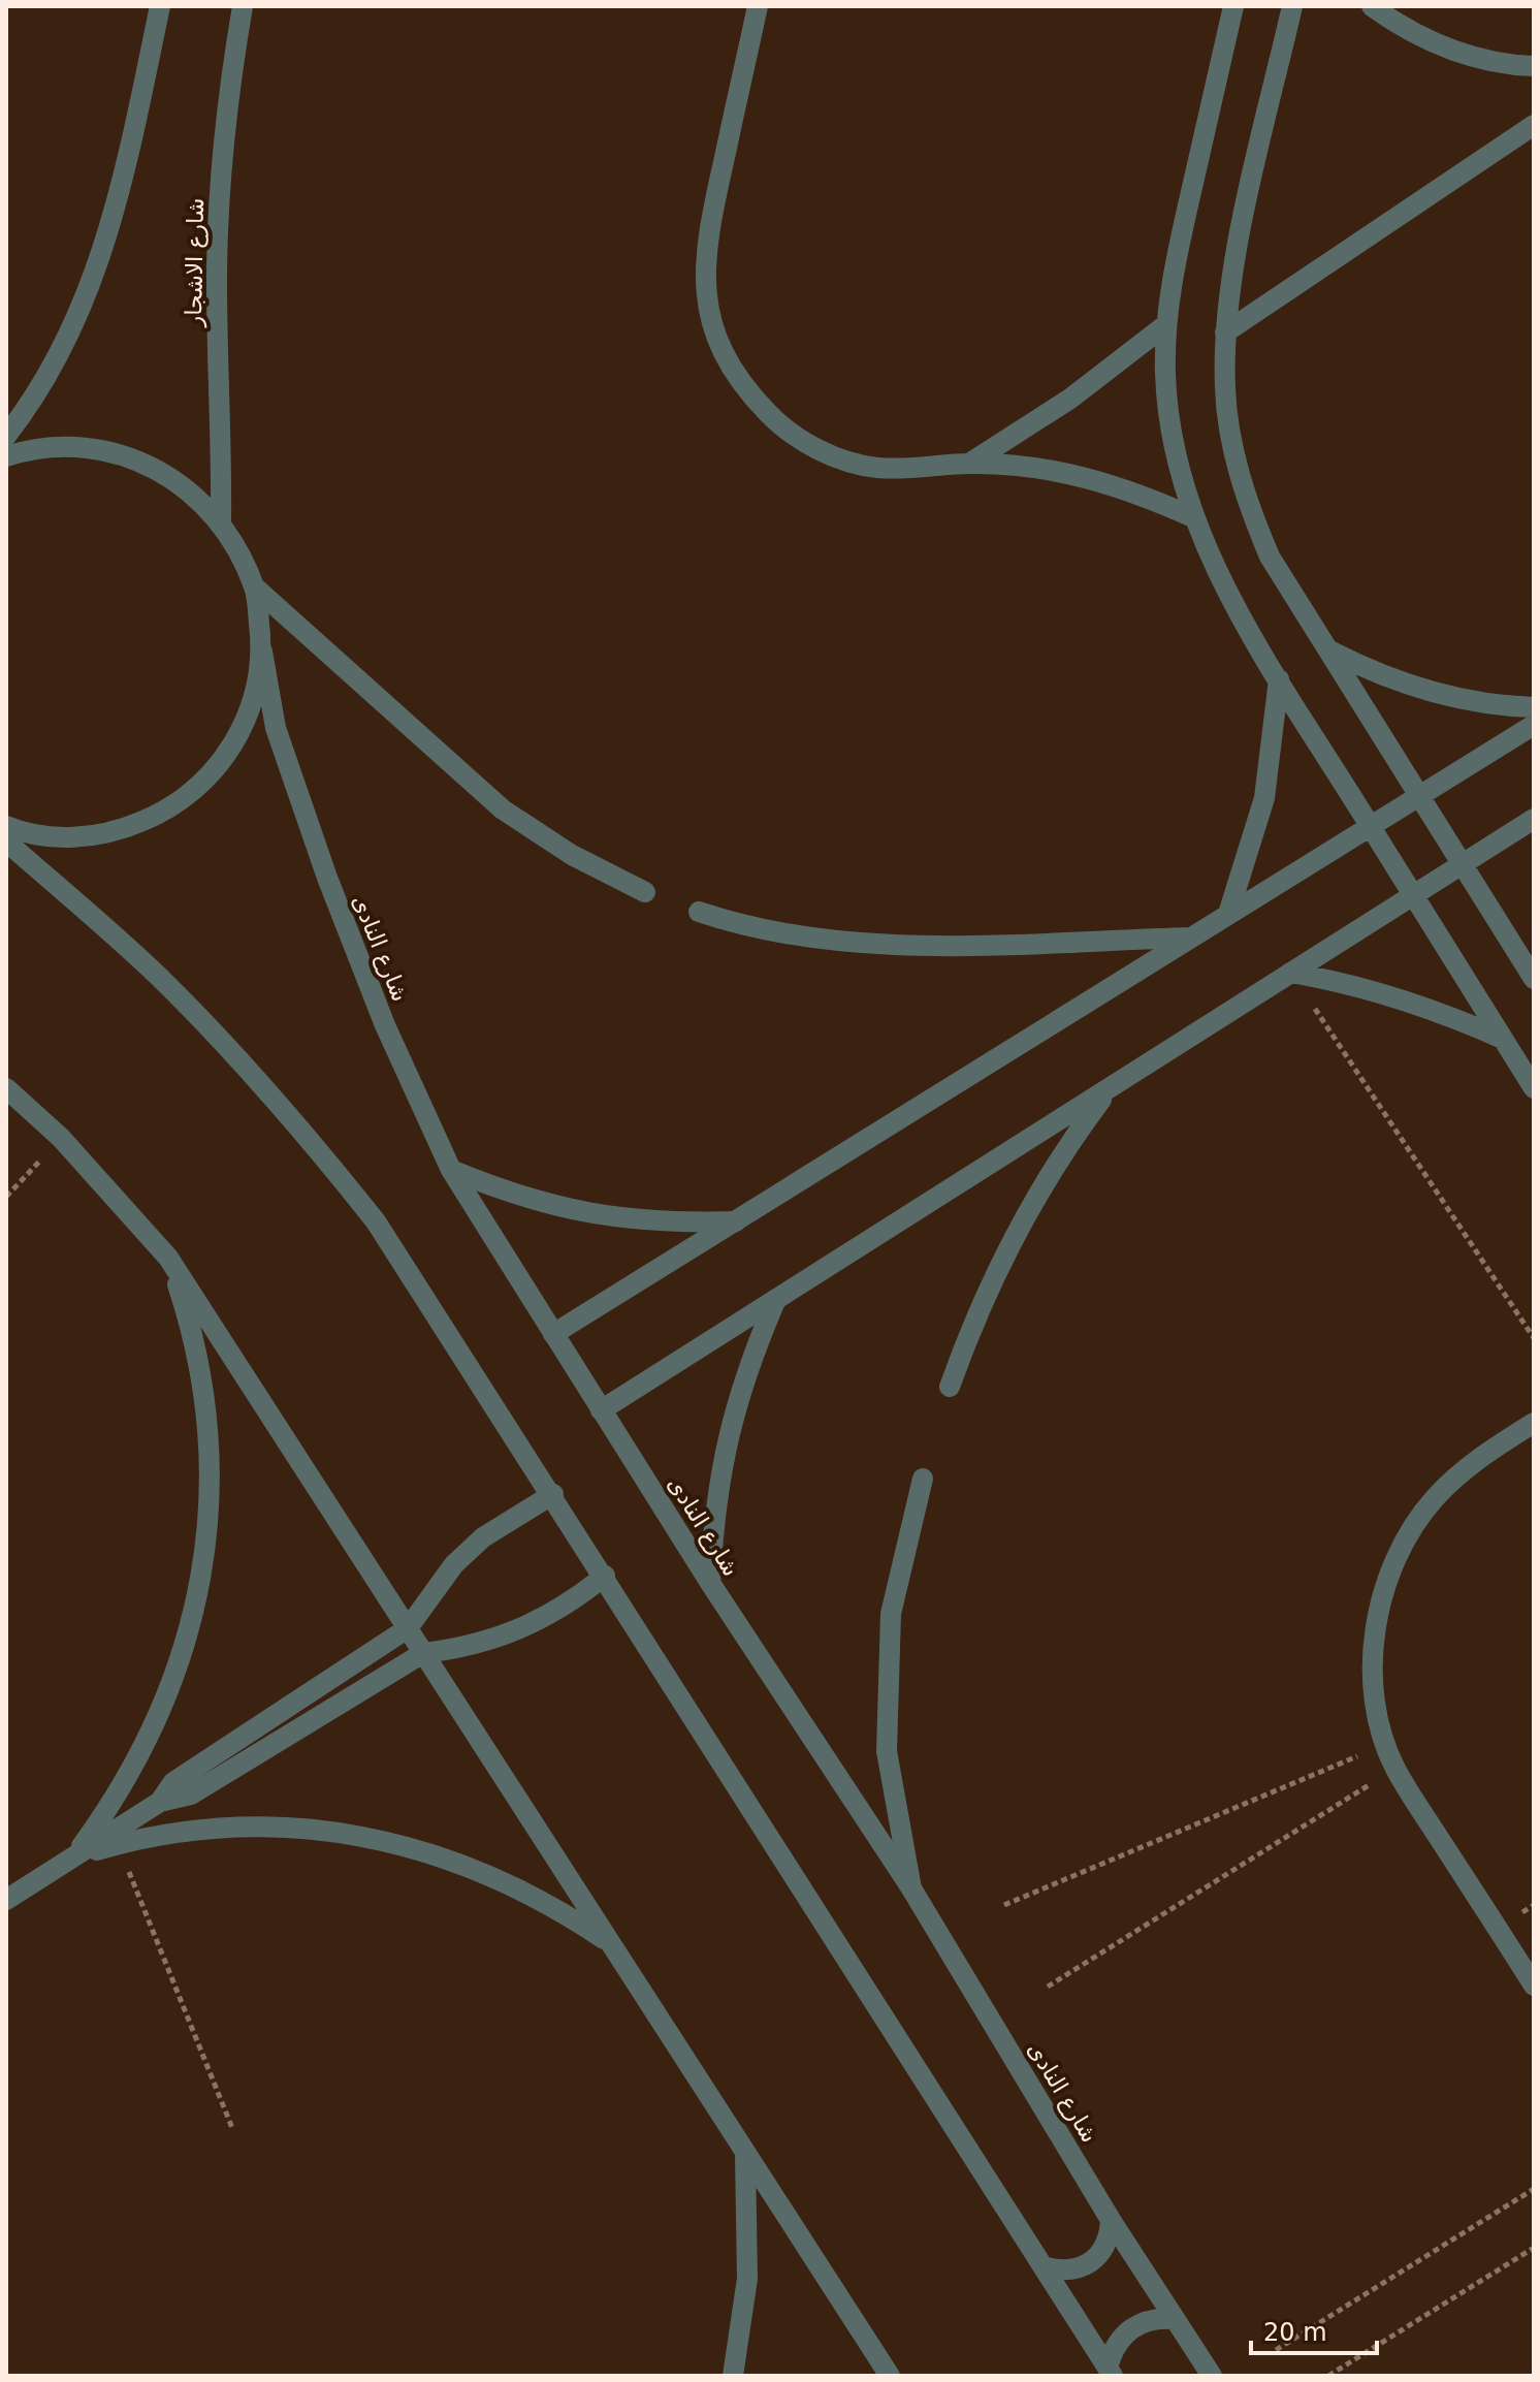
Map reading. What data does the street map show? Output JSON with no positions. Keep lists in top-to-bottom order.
{
  "streets": {
    "street": ["شارع الاشجار", "شارع النادى"]
  },
  "scale_bar": "20 m"
}
